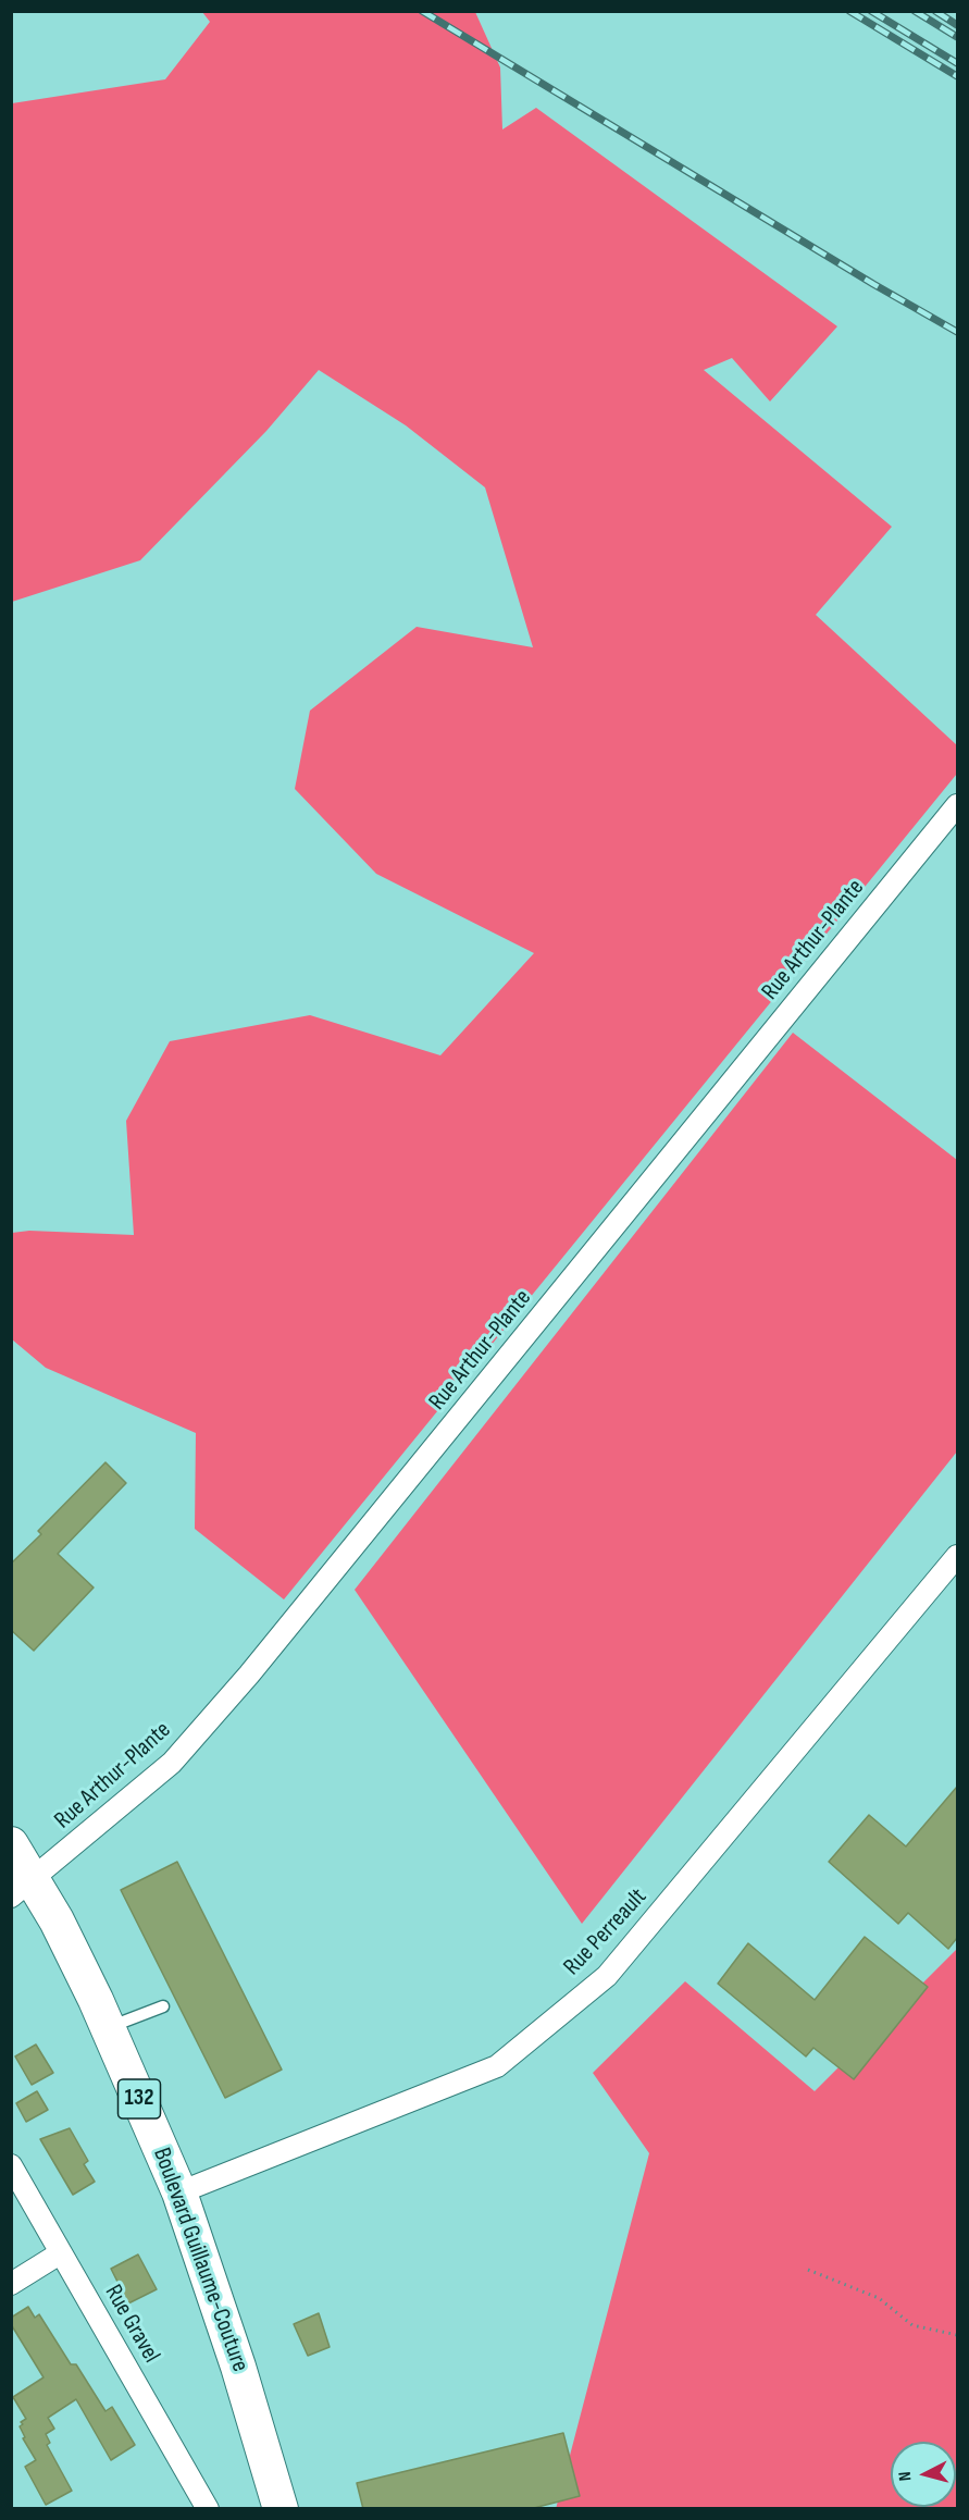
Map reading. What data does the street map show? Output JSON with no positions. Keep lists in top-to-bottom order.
{
  "streets": {
    "main road": ["132", "Boulevard Guillaume-Couture"],
    "street": ["Rue Arthur-Plante", "Rue Perreault", "Rue Gravel"]
  },
  "crossings": [
    ["Rue Arthur-Plante", "Boulevard Guillaume-Couture"],
    ["Rue Perreault", "Boulevard Guillaume-Couture"]
  ],
  "north": "left"
}
